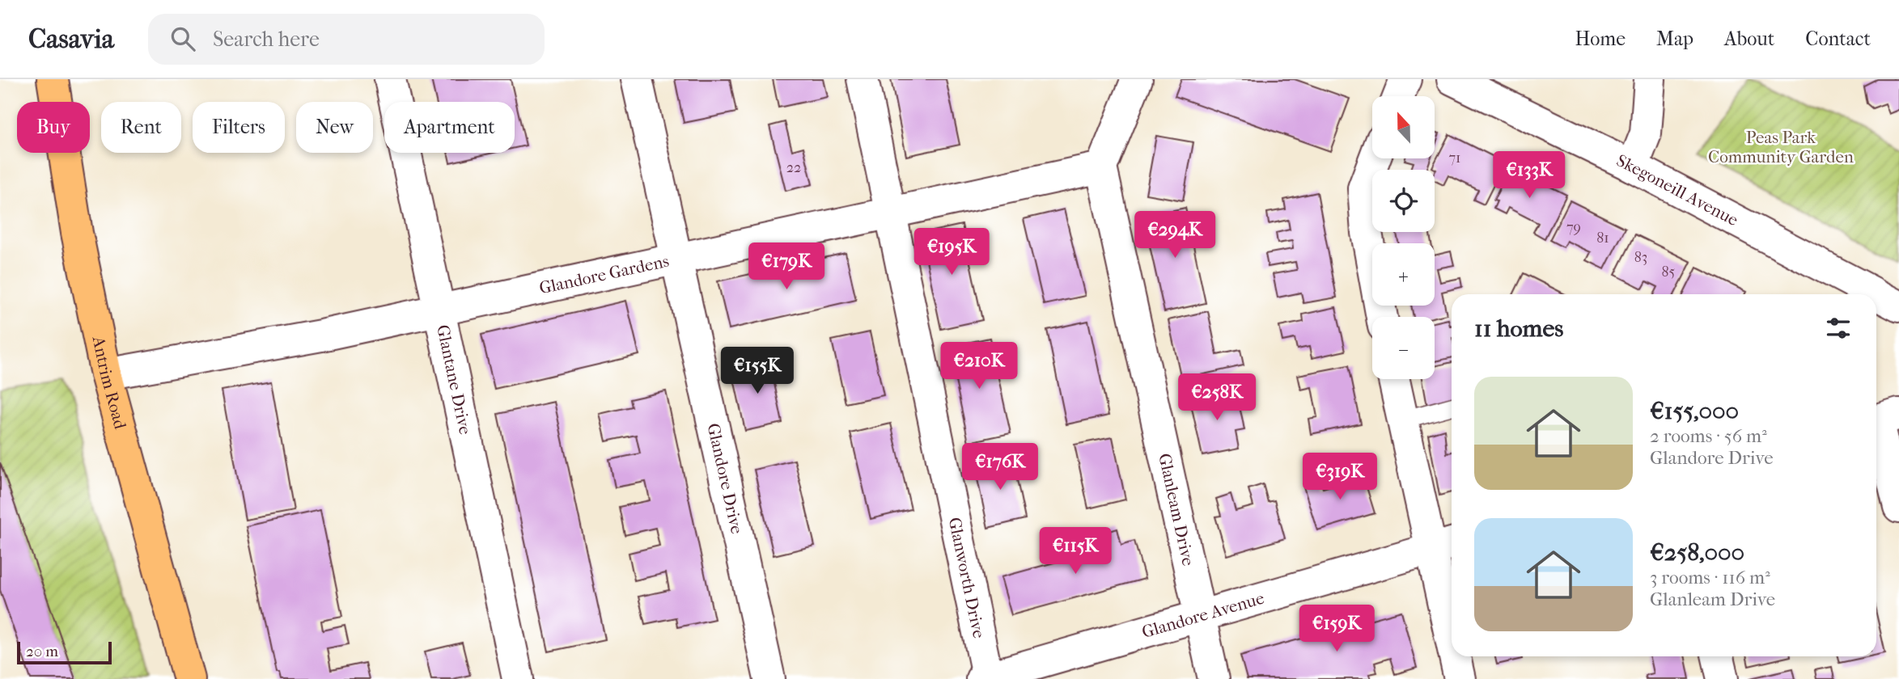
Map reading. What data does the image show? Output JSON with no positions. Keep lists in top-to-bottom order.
{
  "streets": {
    "main road": ["Antrim Road"],
    "street": [
      "Skegoneill Avenue",
      "Glandore Gardens",
      "Glantane Drive",
      "Glandore Drive",
      "Glanleam Drive",
      "Glanworth Drive",
      "Glandore Avenue"
    ]
  },
  "crossings": [
    ["Glandore Gardens", "Glantane Drive"],
    ["Glandore Gardens", "Antrim Road"],
    ["Glandore Gardens", "Glandore Drive"],
    ["Glandore Gardens", "Glanleam Drive"],
    ["Glandore Gardens", "Glanworth Drive"],
    ["Glanleam Drive", "Glandore Avenue"],
    ["Glanworth Drive", "Glandore Avenue"]
  ],
  "parks": ["Peas Park Community Garden"],
  "house_numbers": [
    "71",
    "22",
    "79",
    "81",
    "83",
    "85"
  ],
  "scale_bar": "20 m",
  "north": "top",
  "page": {
    "header": "Casavia",
    "search": "Search here",
    "nav": [
      "Home",
      "Map",
      "About",
      "Contact"
    ],
    "map_buttons": ["+", "−"],
    "chip": [
      "Buy",
      "Rent",
      "Filters",
      "New",
      "Apartment"
    ],
    "price": [
      "€133K",
      "€294K",
      "€195K",
      "€179K",
      "€210K",
      "€155K",
      "€258K",
      "€176K",
      "€319K",
      "€115K",
      "€159K"
    ],
    "heading": "11 homes",
    "list": [
      {
        "name": "€155,000",
        "note": "2 rooms · 56 m² · Glandore Drive"
      },
      {
        "name": "€258,000",
        "note": "3 rooms · 116 m² · Glanleam Drive"
      }
    ],
    "scale": "20 m"
  }
}
